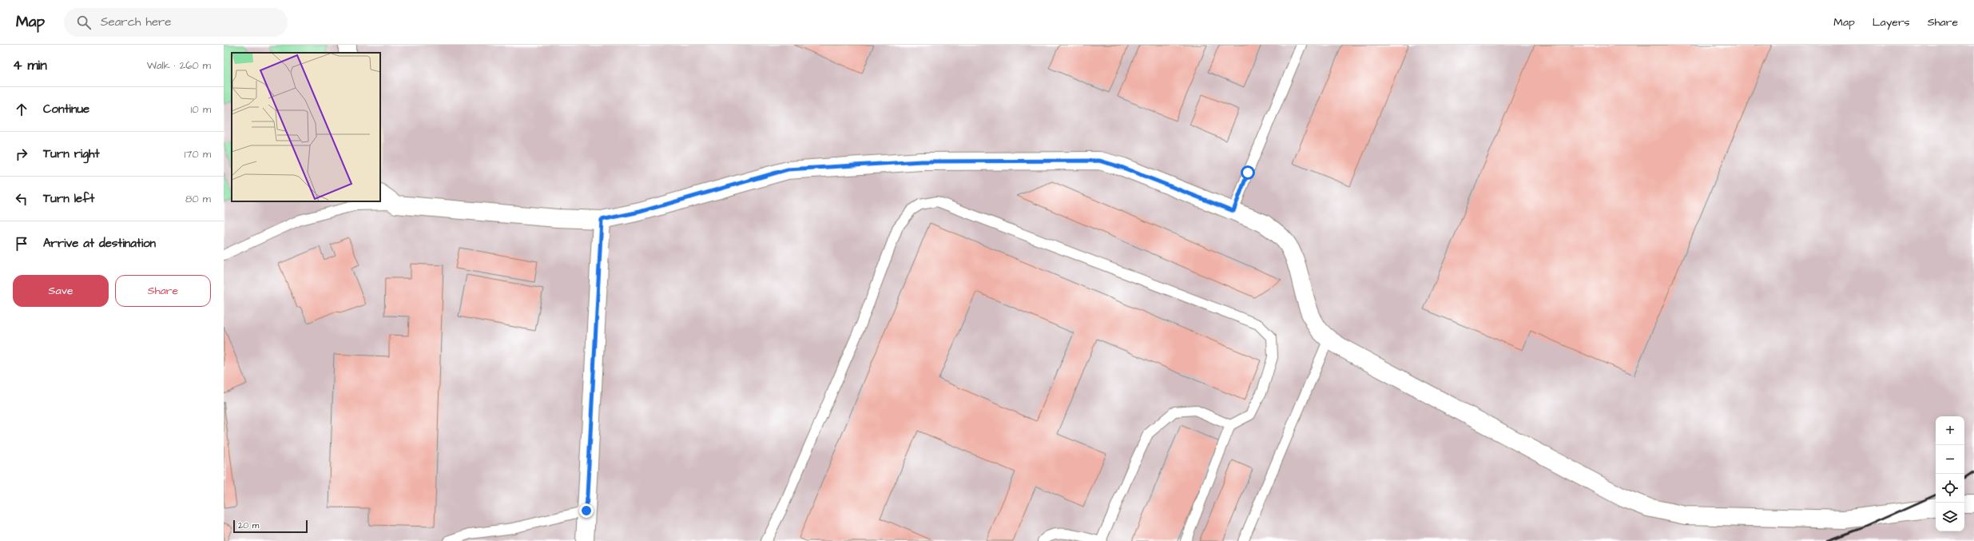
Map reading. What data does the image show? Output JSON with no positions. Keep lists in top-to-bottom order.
{
  "scale_bar": "20 m",
  "page": {
    "header": "Map",
    "search": "Search here",
    "nav": ["Map", "Layers", "Share"],
    "heading": ["4 min", "Walk · 260 m"],
    "list": [
      ["Continue", "10 m"],
      ["Turn right", "170 m"],
      ["Turn left", "80 m"],
      "Arrive at destination"
    ],
    "buttons": ["Save", "Share"],
    "map_buttons": ["+", "−"],
    "scale": "20 m"
  }
}
